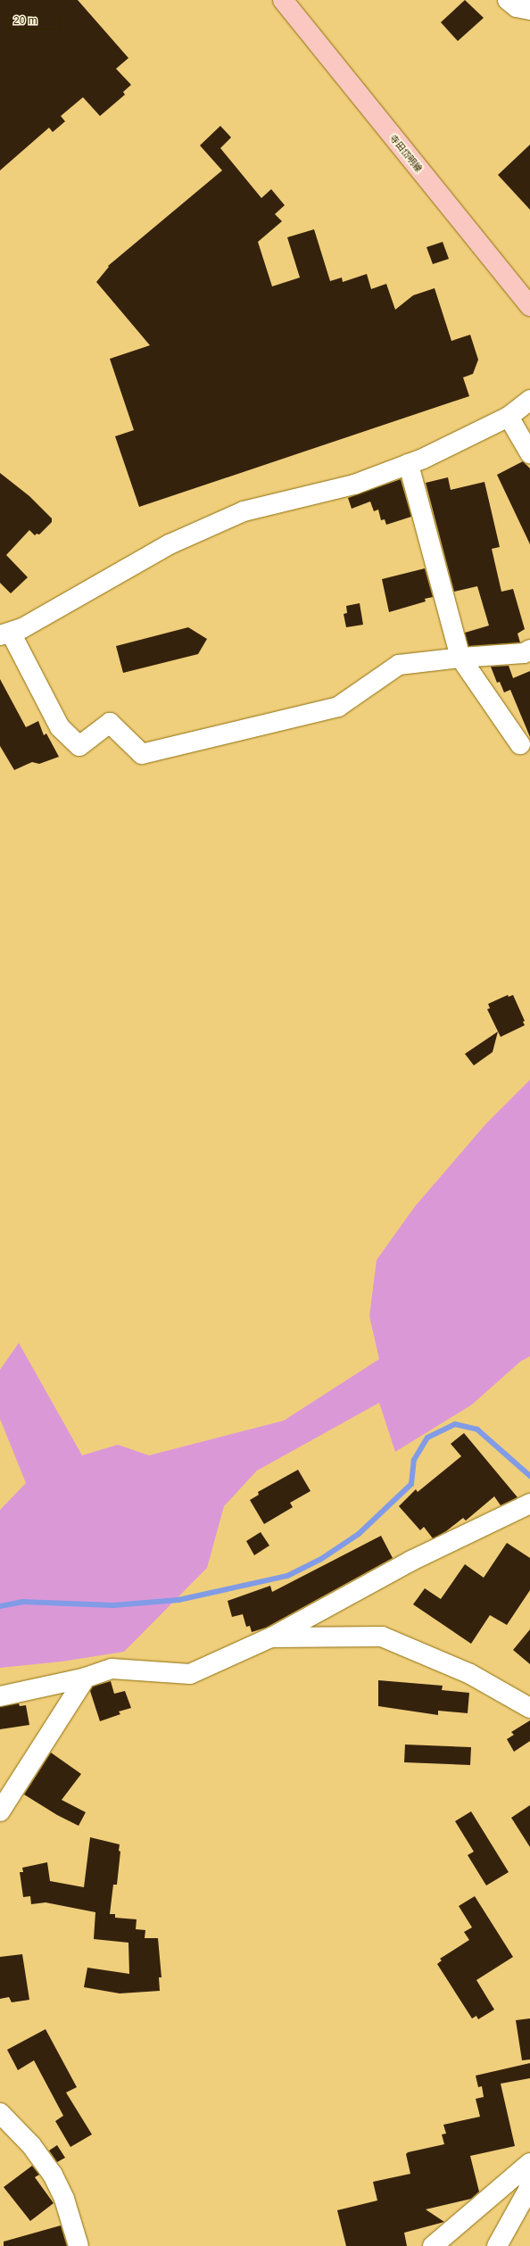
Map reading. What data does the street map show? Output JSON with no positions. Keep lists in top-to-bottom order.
{
  "streets": {
    "main road": ["寺田岱明線"]
  },
  "scale_bar": "20 m"
}
